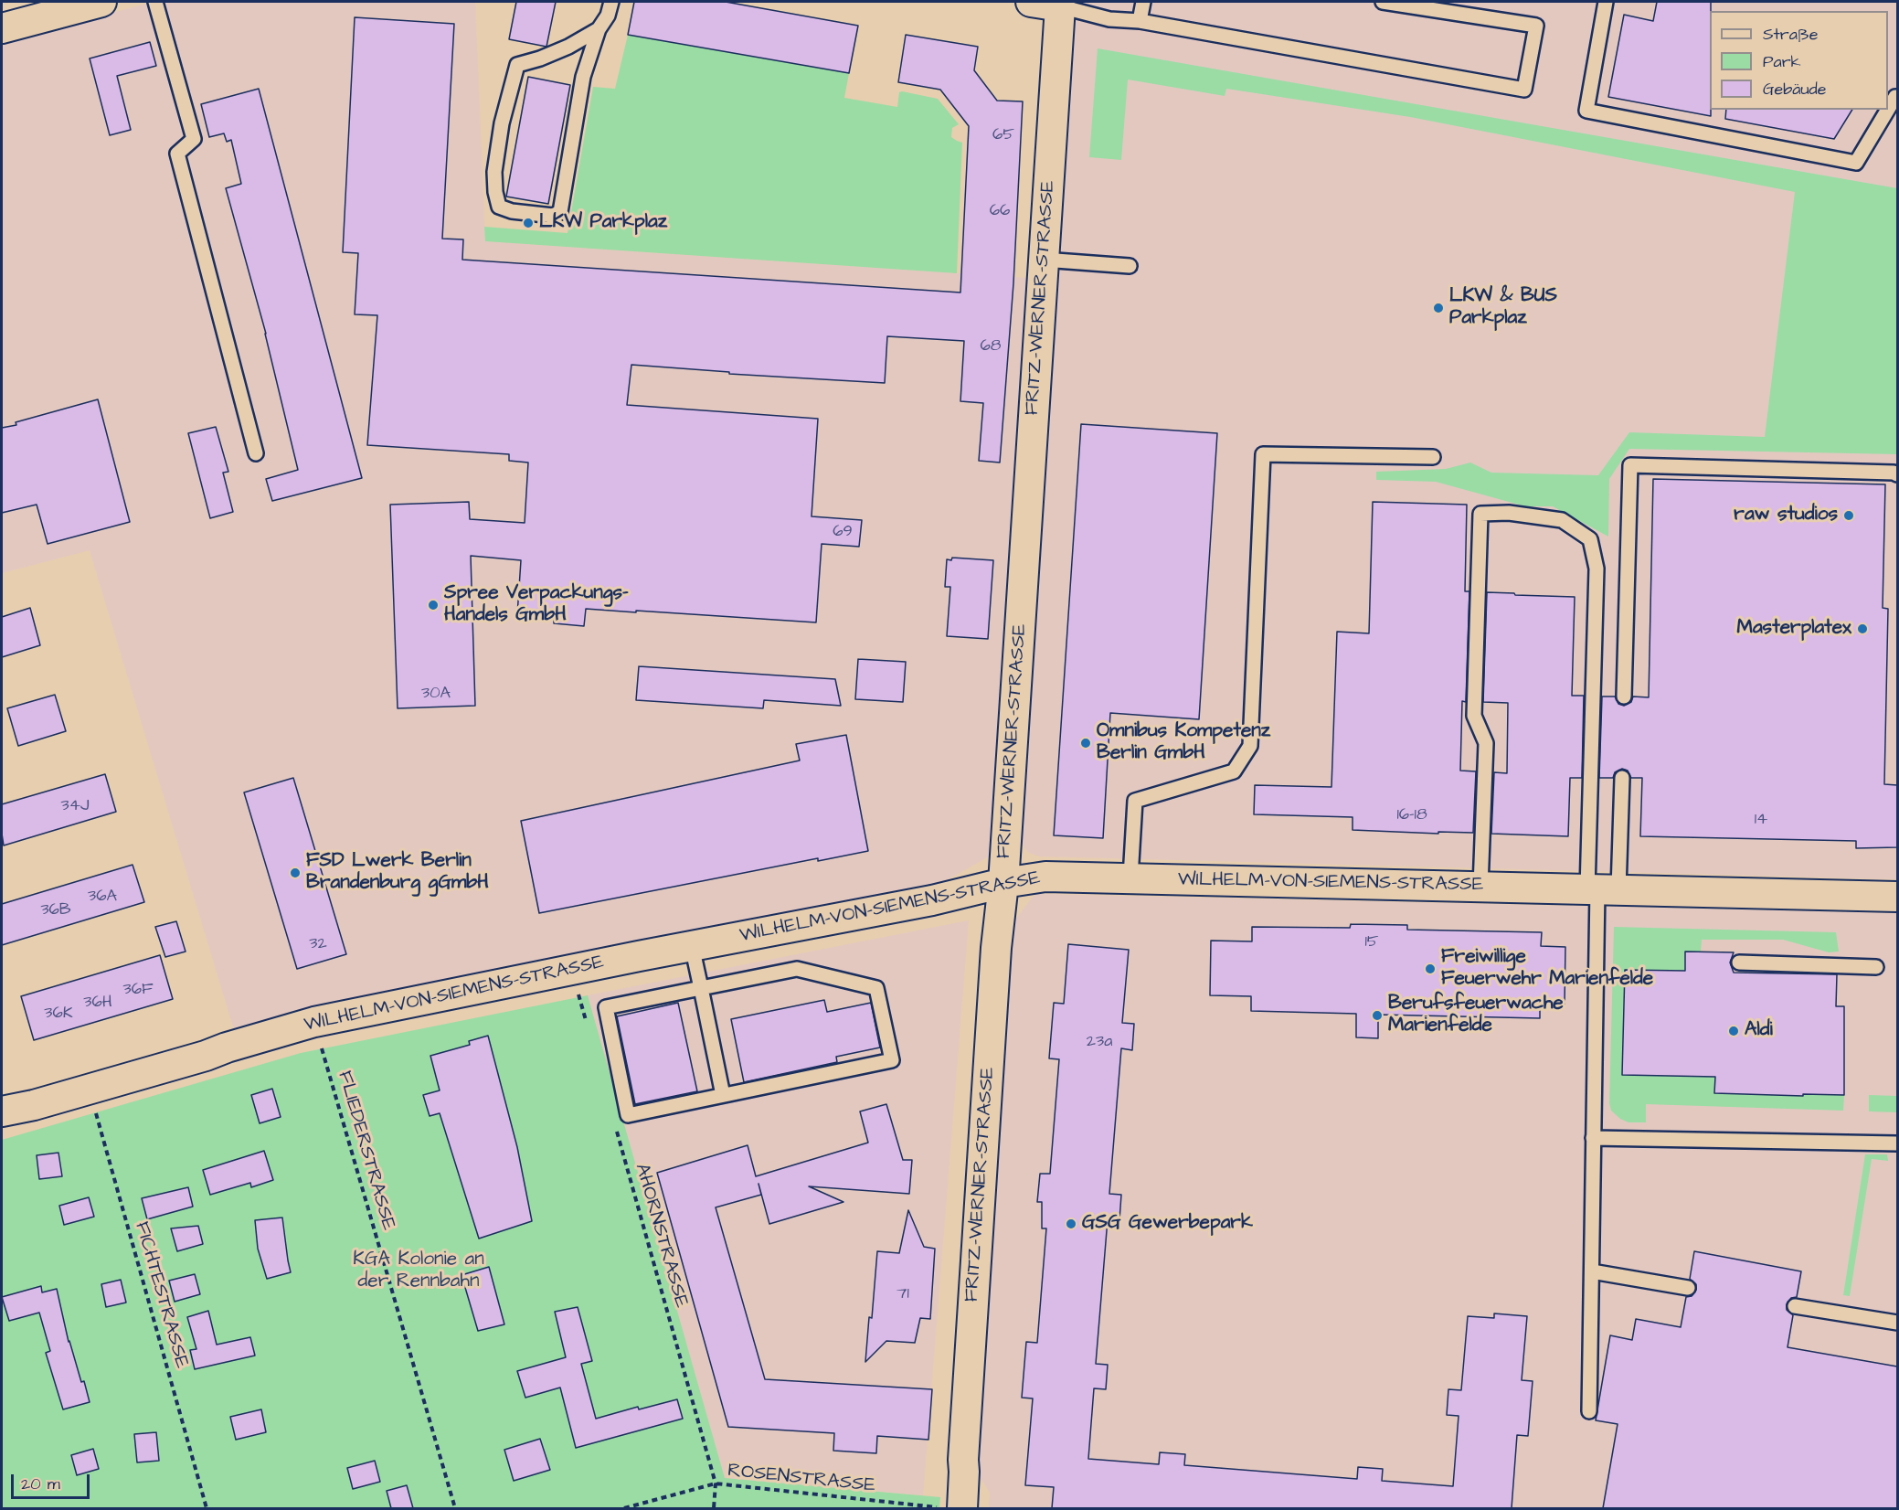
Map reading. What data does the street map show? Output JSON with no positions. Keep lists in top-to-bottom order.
{
  "streets": {
    "street": ["FRITZ-WERNER-STRASSE", "WILHELM-VON-SIEMENS-STRASSE"],
    "path": [
      "FLIEDERSTRASSE",
      "AHORNSTRASSE",
      "FICHTESTRASSE",
      "ROSENSTRASSE"
    ]
  },
  "crossings": [
    ["FRITZ-WERNER-STRASSE", "WILHELM-VON-SIEMENS-STRASSE"],
    ["FRITZ-WERNER-STRASSE", "ROSENSTRASSE"],
    ["WILHELM-VON-SIEMENS-STRASSE", "FLIEDERSTRASSE"],
    ["WILHELM-VON-SIEMENS-STRASSE", "FICHTESTRASSE"],
    ["AHORNSTRASSE", "ROSENSTRASSE"]
  ],
  "parks": ["KGA Kolonie an der Rennbahn"],
  "places": [
    "LKW Parkplaz",
    "LKW & BUS Parkplaz",
    "raw studios",
    "Spree Verpackungs- Handels GmbH",
    "Masterplatex",
    "Omnibus Kompetenz Berlin GmbH",
    "FSD Lwerk Berlin Brandenburg gGmbH",
    "Freiwillige Feuerwehr Marienfelde",
    "Berufsfeuerwache Marienfelde",
    "Aldi",
    "GSG Gewerbepark"
  ],
  "house_numbers": [
    "65",
    "66",
    "68",
    "69",
    "30A",
    "34J",
    "16-18",
    "14",
    "36A",
    "36B",
    "15",
    "32",
    "36F",
    "36H",
    "36K",
    "23a",
    "71"
  ],
  "legend": ["Straße", "Park", "Gebäude"],
  "scale_bar": "20 m"
}
